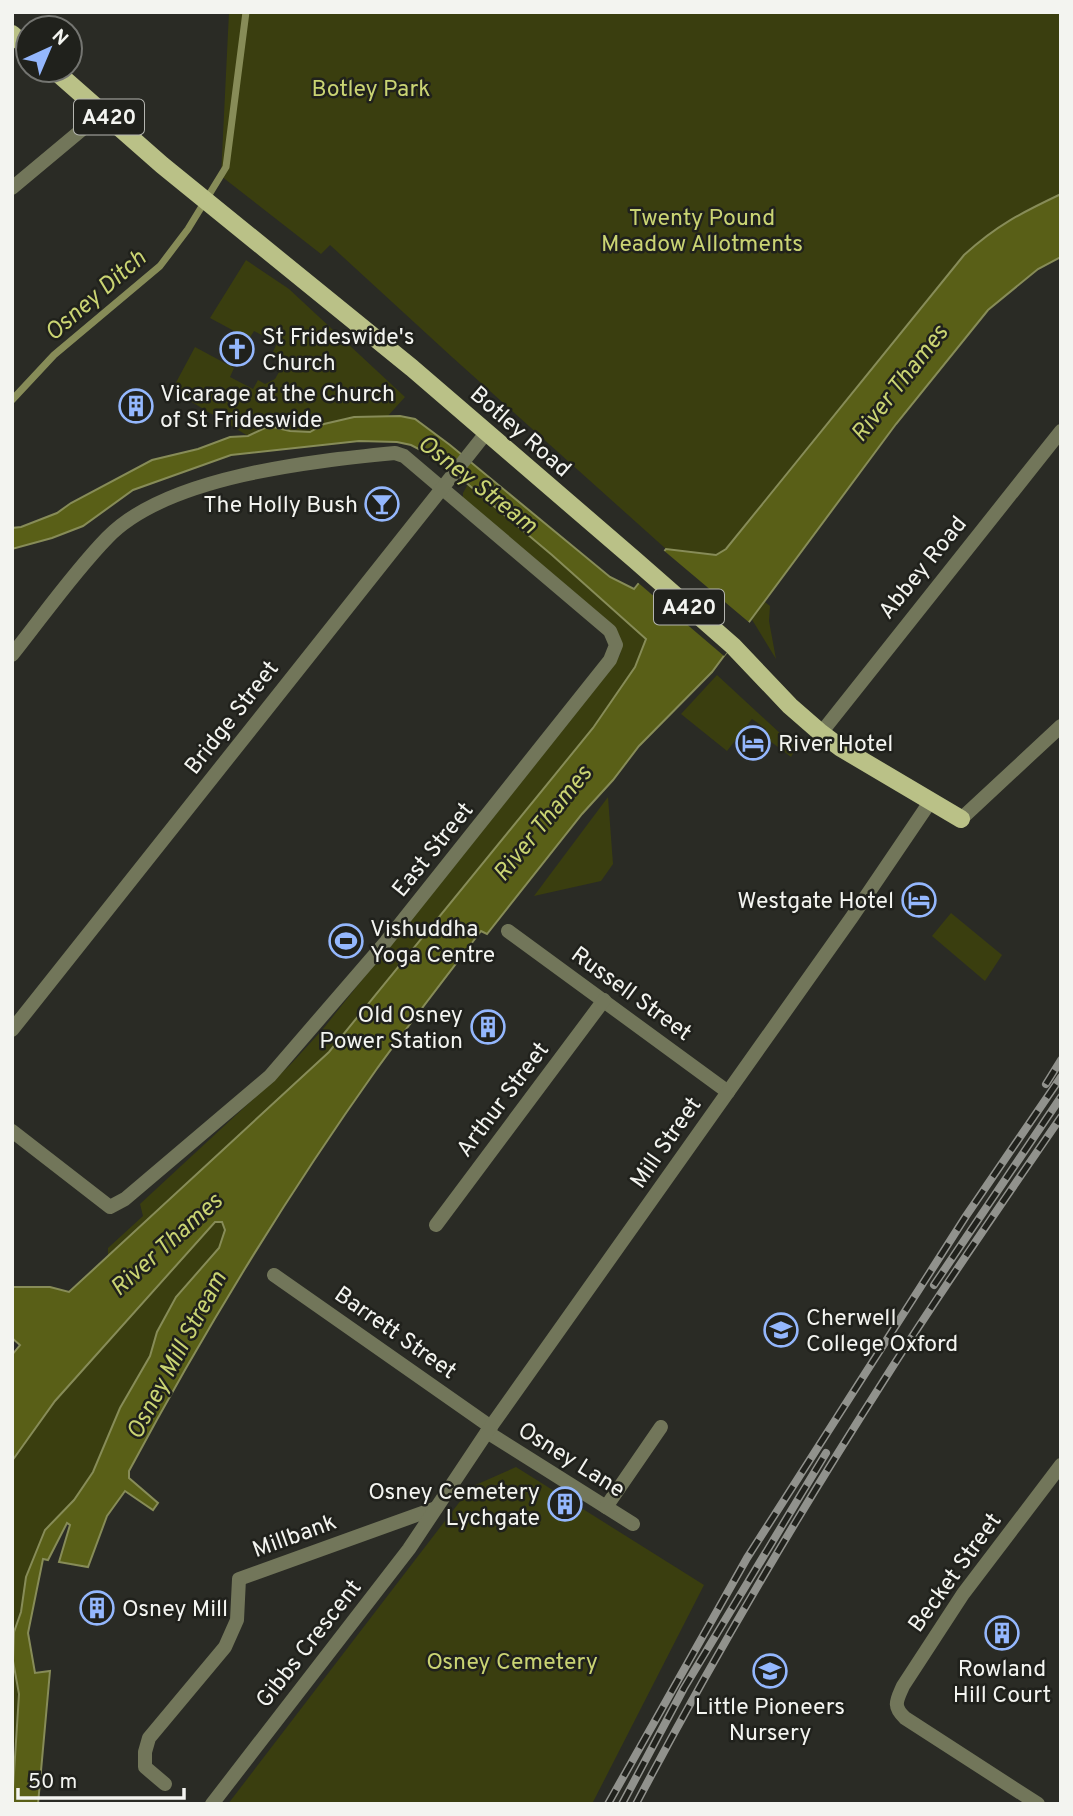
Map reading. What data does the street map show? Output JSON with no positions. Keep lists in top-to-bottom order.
{
  "streets": {
    "main road": ["A420", "Botley Road"],
    "street": [
      "Abbey Road",
      "Bridge Street",
      "East Street",
      "Russell Street",
      "Arthur Street",
      "Mill Street",
      "Barrett Street",
      "Osney Lane",
      "Millbank",
      "Becket Street",
      "Gibbs Crescent"
    ]
  },
  "crossings": [
    ["Botley Road", "Abbey Road"],
    ["Botley Road", "Bridge Street"],
    ["Botley Road", "Mill Street"],
    ["Bridge Street", "East Street"],
    ["Russell Street", "Arthur Street"],
    ["Russell Street", "Mill Street"],
    ["Mill Street", "Barrett Street"],
    ["Mill Street", "Osney Lane"],
    ["Mill Street", "Millbank"],
    ["Mill Street", "Gibbs Crescent"],
    ["Barrett Street", "Osney Lane"],
    ["Millbank", "Gibbs Crescent"]
  ],
  "water": [
    "Osney Ditch",
    "River Thames",
    "Osney Stream",
    "Osney Mill Stream"
  ],
  "parks": ["Botley Park", "Twenty Pound Meadow Allotments", "Osney Cemetery"],
  "places": {
    "church": ["St Frideswide's Church"],
    "building": [
      "Vicarage at the Church of St Frideswide",
      "Old Osney Power Station",
      "Osney Cemetery Lychgate",
      "Osney Mill",
      "Rowland Hill Court"
    ],
    "bar": ["The Holly Bush"],
    "hotel": ["River Hotel", "Westgate Hotel"],
    "sports": ["Vishuddha Yoga Centre"],
    "school or university": ["Cherwell College Oxford", "Little Pioneers Nursery"]
  },
  "scale_bar": "50 m",
  "north": "top right"
}
